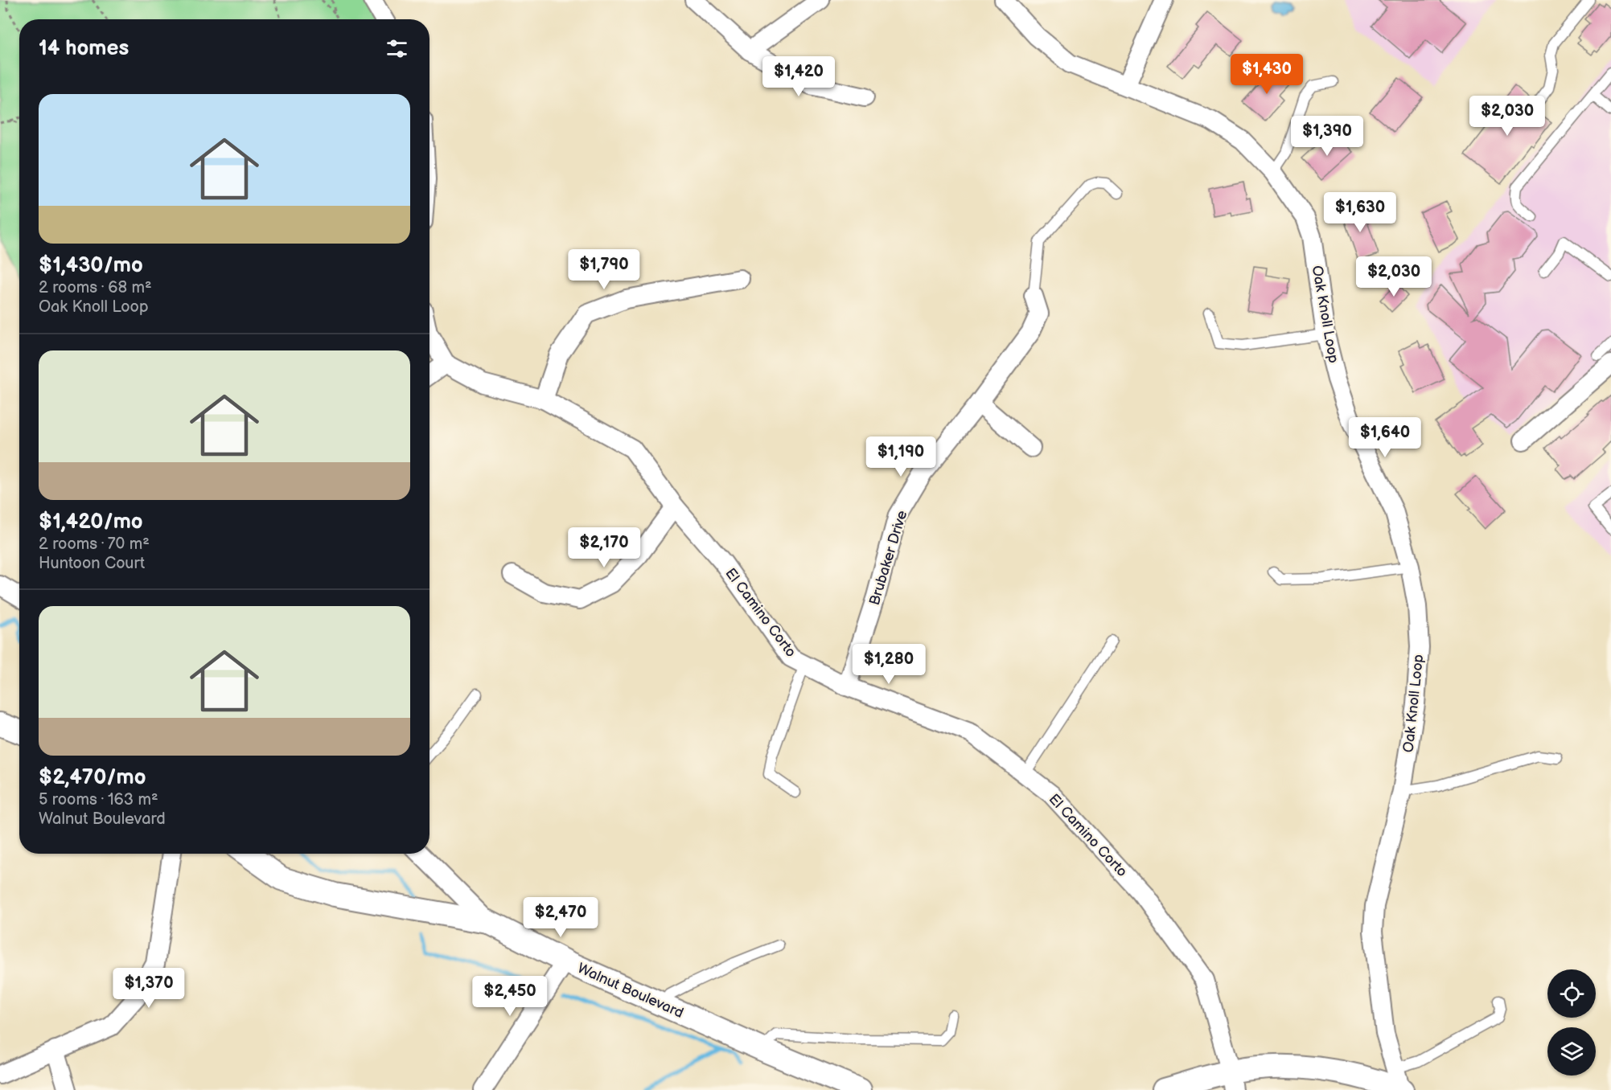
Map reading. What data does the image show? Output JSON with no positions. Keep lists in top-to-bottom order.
{
  "streets": {
    "street": [
      "Oak Knoll Loop",
      "Brubaker Drive",
      "El Camino Corto",
      "Walnut Boulevard"
    ]
  },
  "crossings": [
    ["Brubaker Drive", "El Camino Corto"]
  ],
  "page": {
    "heading": "14 homes",
    "price": [
      "$1,430",
      "$1,420",
      "$2,030",
      "$1,390",
      "$1,630",
      "$1,790",
      "$2,030",
      "$1,640",
      "$1,190",
      "$2,170",
      "$1,280",
      "$2,470",
      "$1,370",
      "$2,450"
    ],
    "list": [
      {
        "name": "$1,430/mo",
        "note": "2 rooms · 68 m² · Oak Knoll Loop"
      },
      {
        "name": "$1,420/mo",
        "note": "2 rooms · 70 m² · Huntoon Court"
      },
      {
        "name": "$2,470/mo",
        "note": "5 rooms · 163 m² · Walnut Boulevard"
      }
    ]
  }
}
